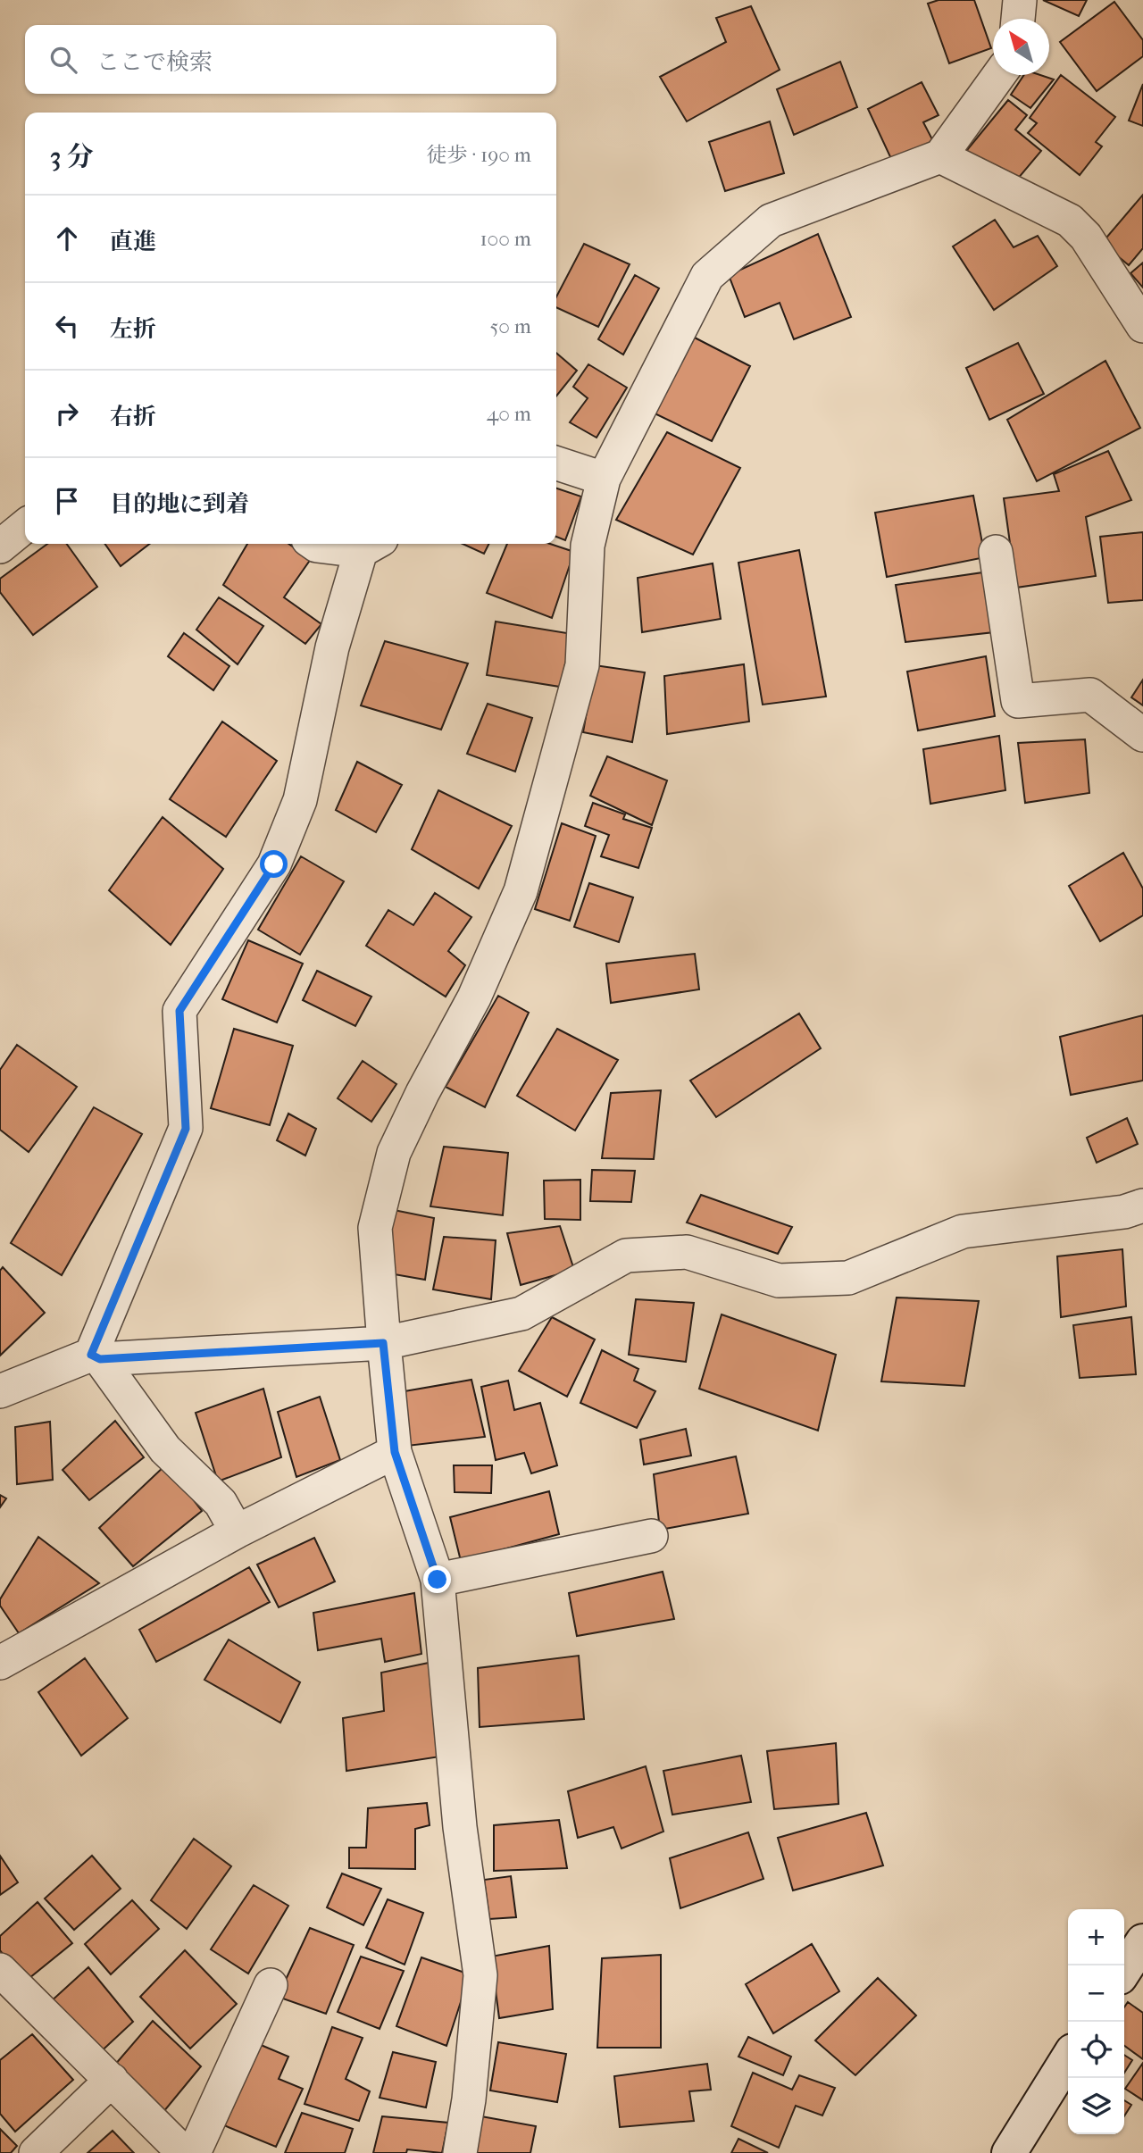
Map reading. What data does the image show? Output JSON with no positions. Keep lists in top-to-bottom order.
{
  "north": "top left",
  "page": {
    "search": "ここで検索",
    "heading": ["3 分", "徒歩 · 190 m"],
    "list": [
      ["直進", "100 m"],
      ["左折", "50 m"],
      ["右折", "40 m"],
      "目的地に到着"
    ],
    "map_buttons": ["+", "−"]
  }
}
